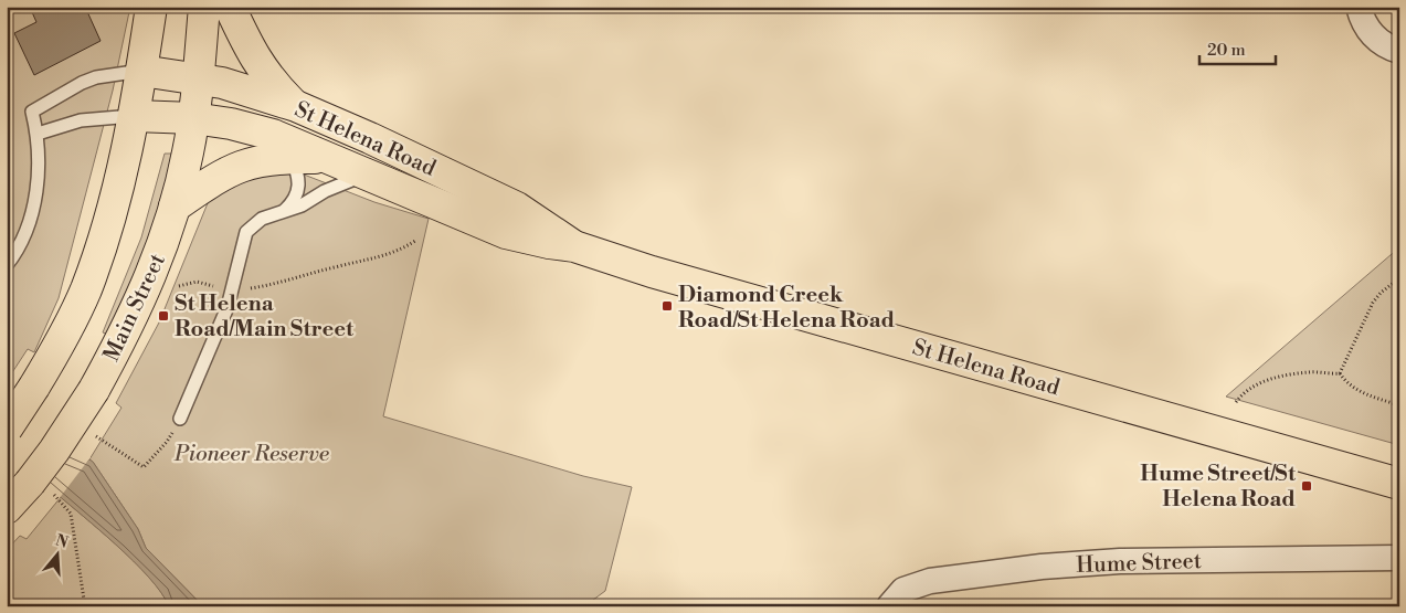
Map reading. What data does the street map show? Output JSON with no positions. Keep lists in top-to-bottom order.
{
  "streets": {
    "main road": ["St Helena Road", "Main Street"],
    "street": ["Hume Street"]
  },
  "crossings": [
    ["St Helena Road", "Main Street"]
  ],
  "parks": ["Pioneer Reserve"],
  "places": {
    "transit": ["Diamond Creek Road/St Helena Road", "St Helena Road/Main Street", "Hume Street/St Helena Road"]
  },
  "scale_bar": "20 m",
  "north": "top"
}
